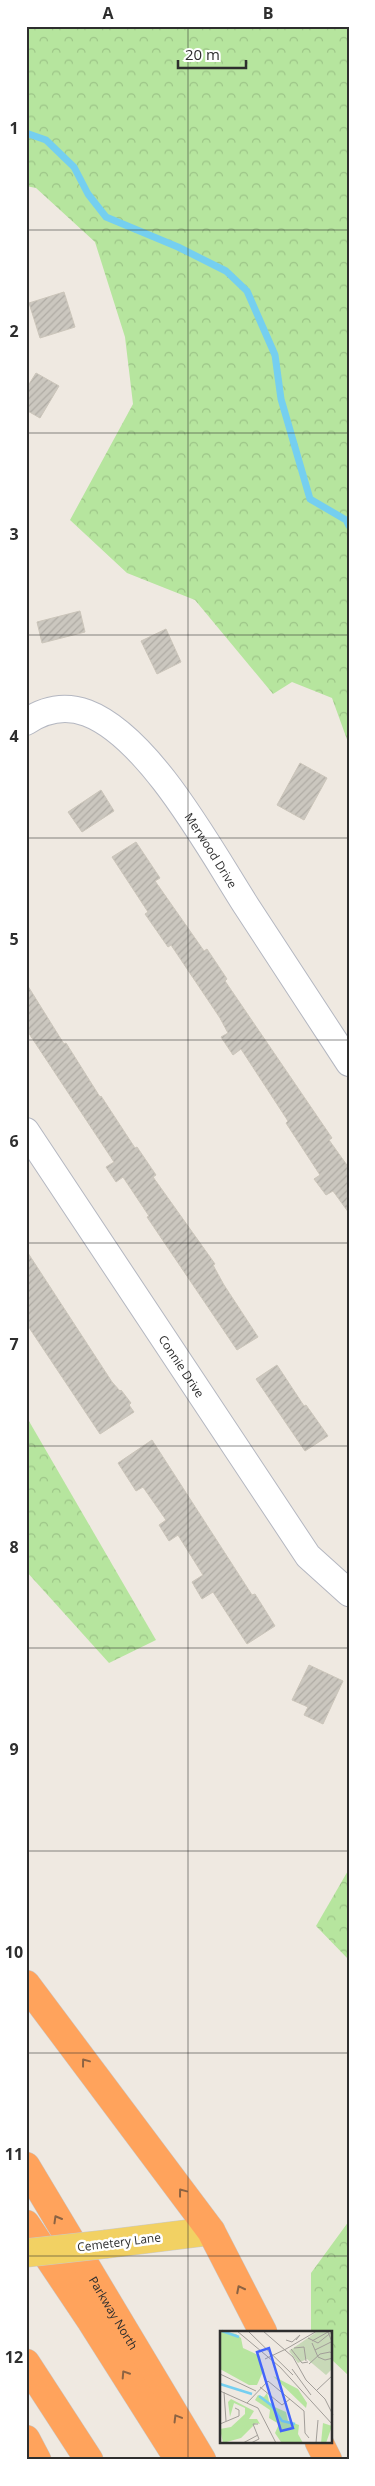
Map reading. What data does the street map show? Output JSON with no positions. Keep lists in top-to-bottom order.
{
  "streets": {
    "highway": ["Parkway North"],
    "main road": ["Cemetery Lane"],
    "street": ["Merwood Drive", "Connie Drive"]
  },
  "scale_bar": "20 m",
  "grid": {
    "columns": ["A", "B"],
    "rows": [
      "1",
      "2",
      "3",
      "4",
      "5",
      "6",
      "7",
      "8",
      "9",
      "10",
      "11",
      "12"
    ]
  }
}
